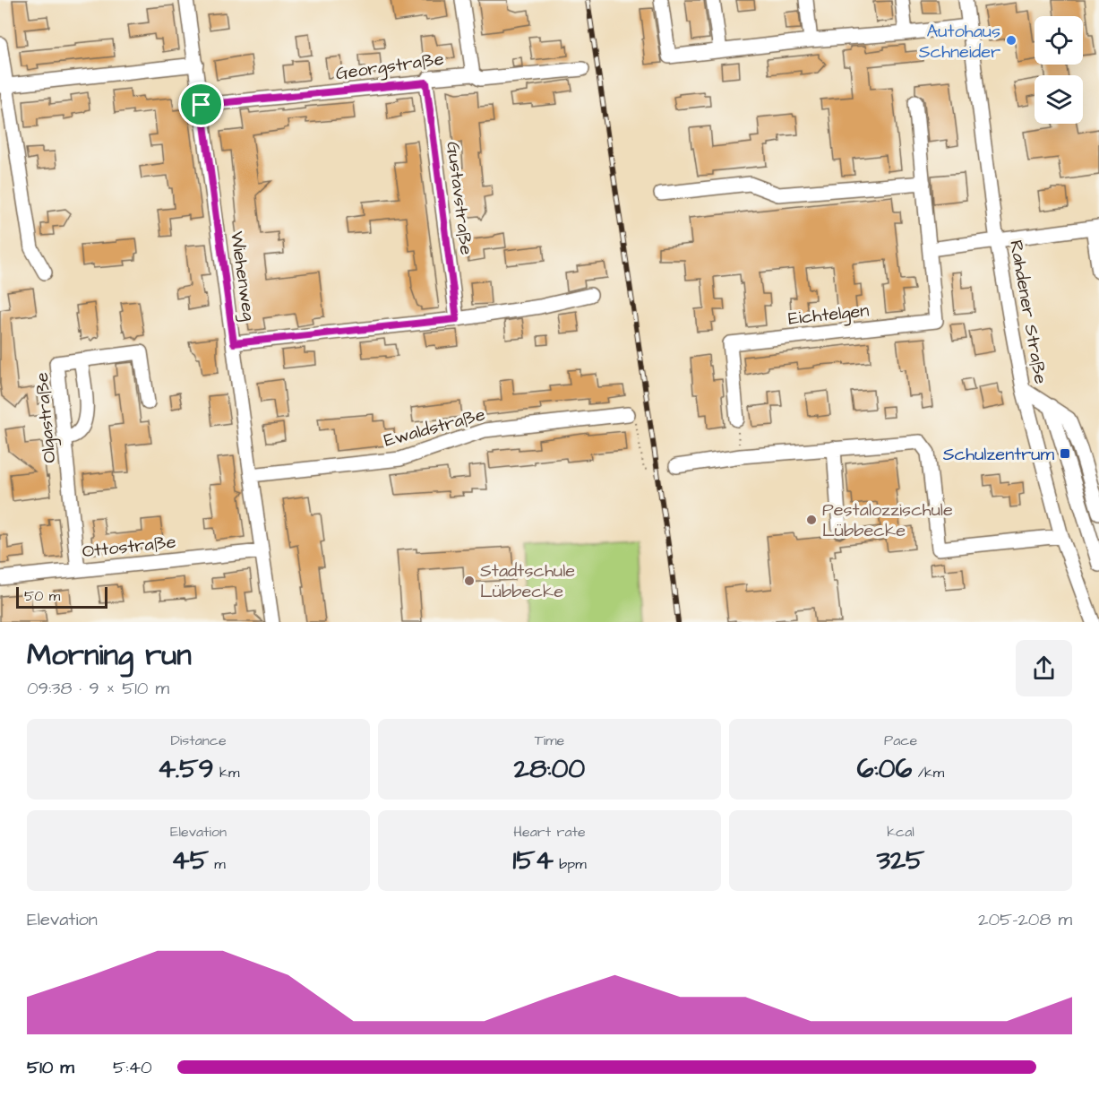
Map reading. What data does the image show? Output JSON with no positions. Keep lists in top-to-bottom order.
{
  "streets": {
    "street": [
      "Georgstraße",
      "Gustavstraße",
      "Wiehenweg",
      "Rahdener Straße",
      "Eichtelgen",
      "Olgastraße",
      "Ewaldstraße",
      "Ottostraße"
    ]
  },
  "crossings": [
    ["Georgstraße", "Gustavstraße"],
    ["Georgstraße", "Wiehenweg"],
    ["Wiehenweg", "Ewaldstraße"],
    ["Wiehenweg", "Ottostraße"],
    ["Olgastraße", "Ottostraße"]
  ],
  "places": {
    "other": ["Autohaus Schneider", "Pestalozzischule Lübbecke", "Stadtschule Lübbecke"],
    "transit": ["Schulzentrum"]
  },
  "scale_bar": "50 m",
  "page": {
    "scale": "50 m",
    "heading": ["Morning run", "09:38 · 9 × 510 m"],
    "stats": [
      ["Distance", "4.59 km"],
      ["Time", "28:00"],
      ["Pace", "6:06 /km"],
      ["Elevation", "45 m"],
      ["Heart rate", "154 bpm"],
      ["kcal", "325"]
    ],
    "chart": ["Elevation", "205–208 m"],
    "list": [
      {
        "name": "510 m",
        "note": "5:40"
      }
    ]
  }
}
